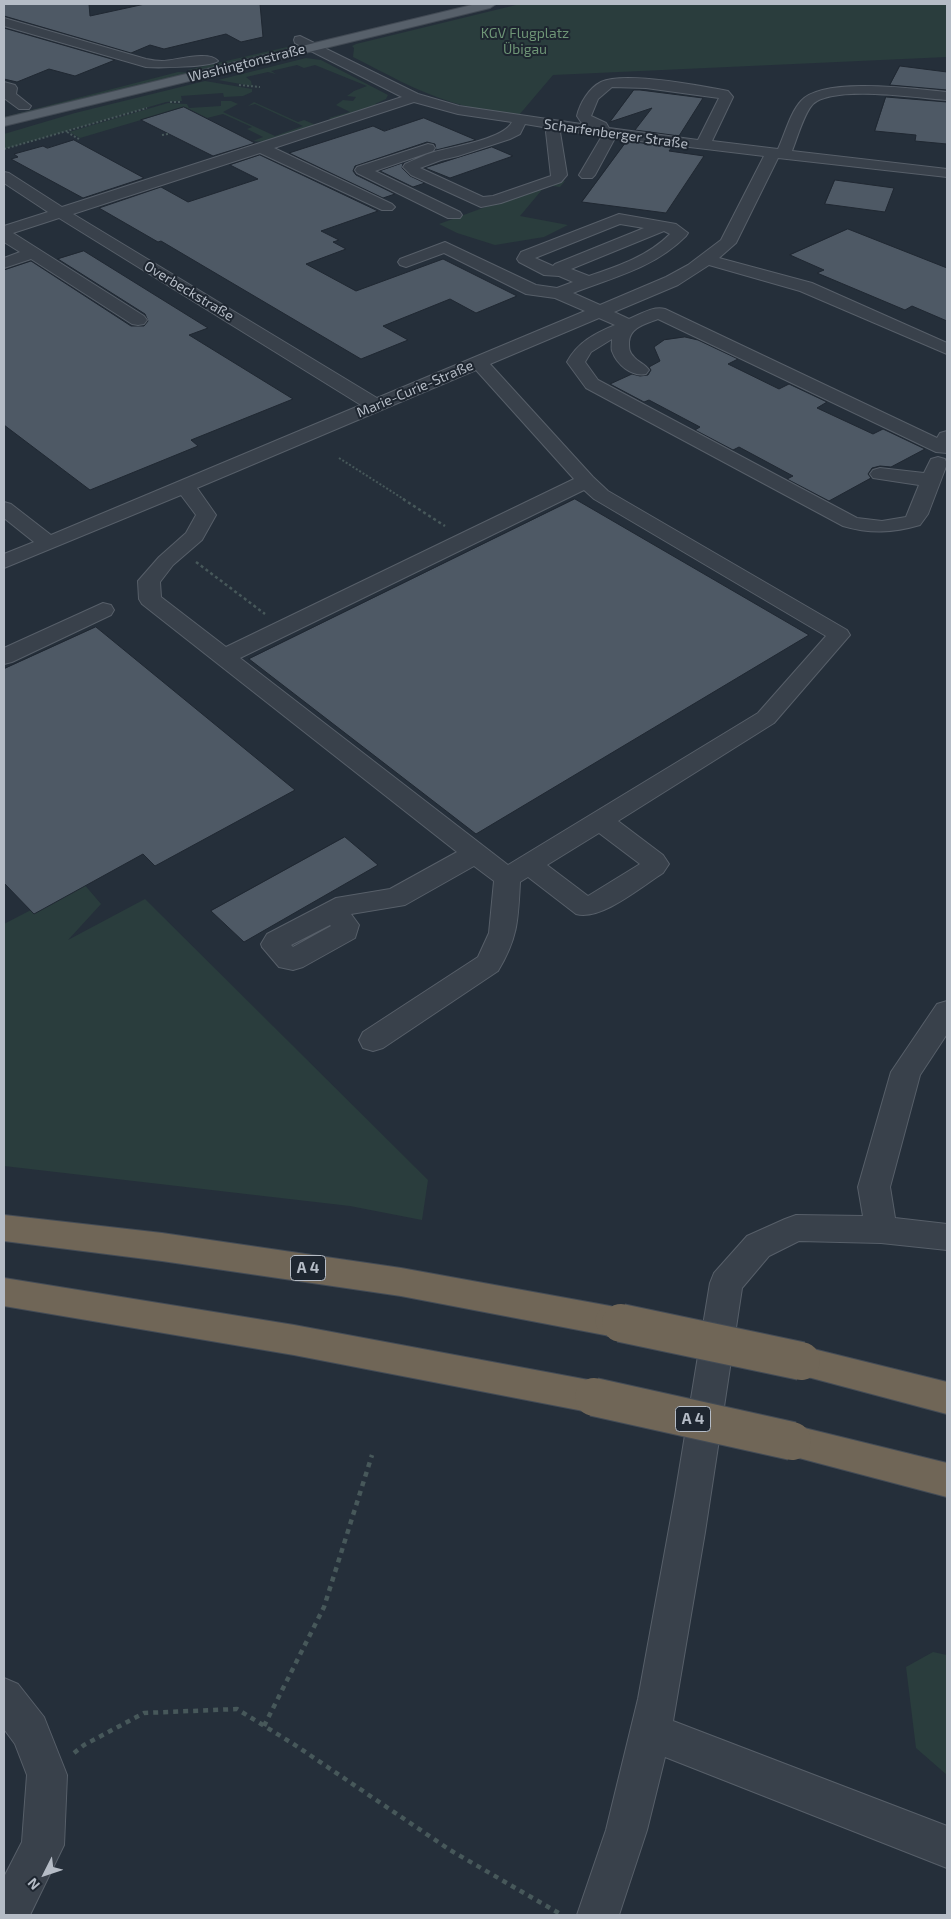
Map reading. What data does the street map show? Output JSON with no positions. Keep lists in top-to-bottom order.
{
  "streets": {
    "highway": ["A 4"],
    "main road": ["Washingtonstraße"],
    "street": ["Scharfenberger Straße", "Overbeckstraße", "Marie-Curie-Straße"]
  },
  "crossings": [
    ["Washingtonstraße", "Scharfenberger Straße"],
    ["Scharfenberger Straße", "Marie-Curie-Straße"],
    ["Overbeckstraße", "Marie-Curie-Straße"]
  ],
  "parks": ["KGV Flugplatz Übigau"],
  "north": "bottom left"
}
